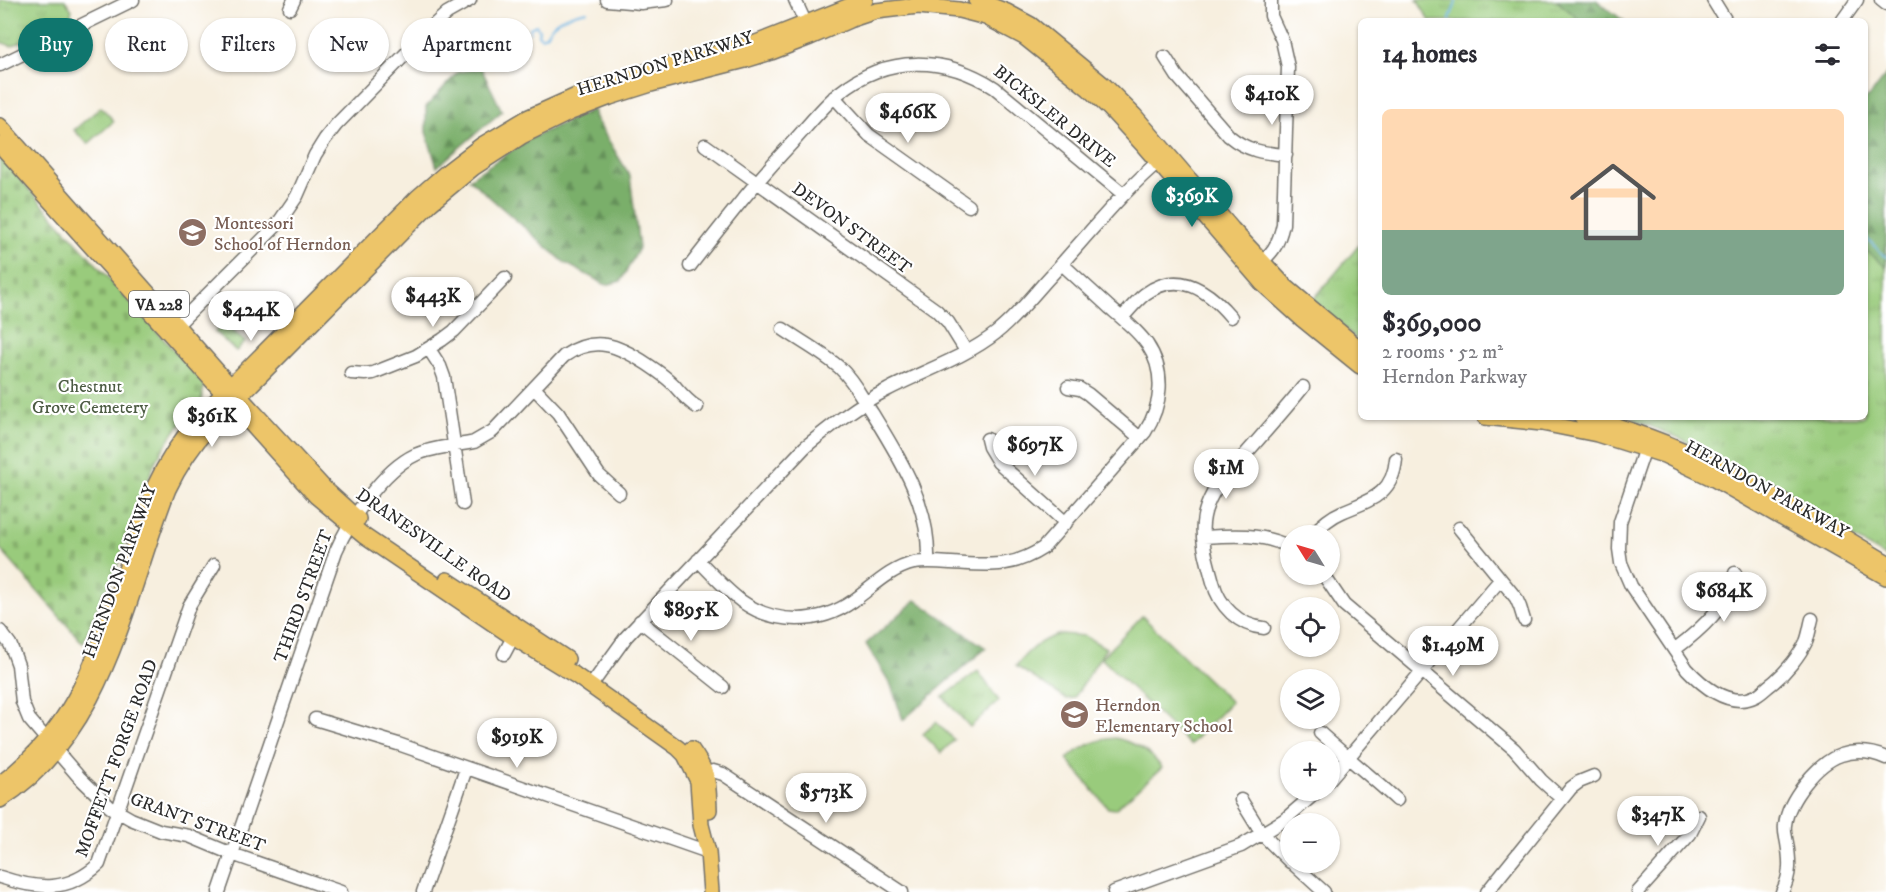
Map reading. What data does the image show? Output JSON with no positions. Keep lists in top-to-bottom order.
{
  "streets": {
    "main road": ["HERNDON PARKWAY", "VA 228", "DRANESVILLE ROAD"],
    "street": [
      "BICKSLER DRIVE",
      "DEVON STREET",
      "THIRD STREET",
      "MOFFETT FORGE ROAD",
      "GRANT STREET"
    ]
  },
  "crossings": [
    ["HERNDON PARKWAY", "DRANESVILLE ROAD"],
    ["HERNDON PARKWAY", "GRANT STREET"],
    ["BICKSLER DRIVE", "DEVON STREET"],
    ["DRANESVILLE ROAD", "THIRD STREET"],
    ["THIRD STREET", "GRANT STREET"],
    ["MOFFETT FORGE ROAD", "GRANT STREET"]
  ],
  "parks": ["Chestnut Grove Cemetery"],
  "places": {
    "school or university": ["Montessori School of Herndon", "Herndon Elementary School"]
  },
  "north": "top left",
  "page": {
    "chip": [
      "Buy",
      "Rent",
      "Filters",
      "New",
      "Apartment"
    ],
    "heading": "14 homes",
    "price": [
      "$410K",
      "$466K",
      "$369K",
      "$443K",
      "$424K",
      "$361K",
      "$697K",
      "$1M",
      "$684K",
      "$895K",
      "$1.49M",
      "$919K",
      "$573K",
      "$347K"
    ],
    "list": [
      {
        "name": "$369,000",
        "note": "2 rooms · 52 m² · Herndon Parkway"
      }
    ],
    "map_buttons": ["+", "−"]
  }
}
